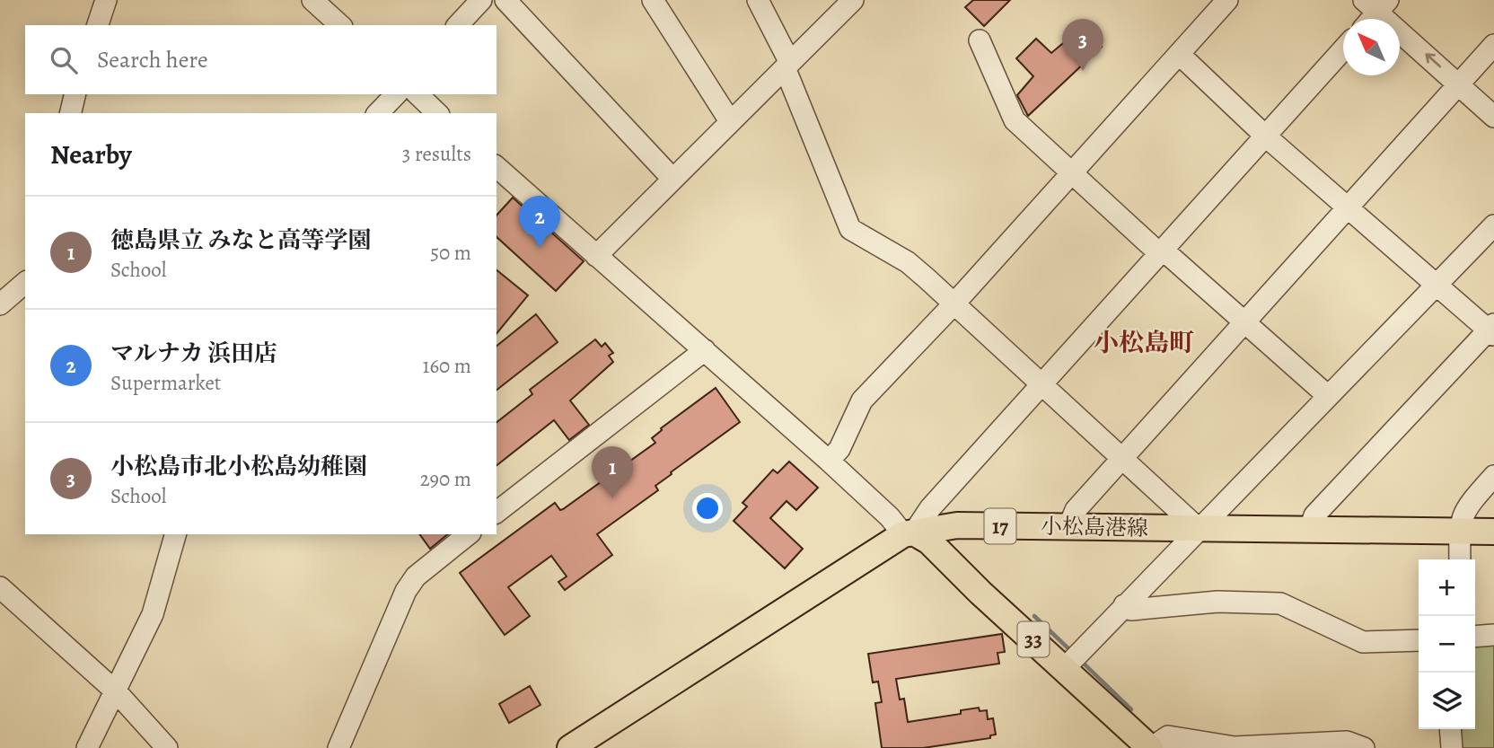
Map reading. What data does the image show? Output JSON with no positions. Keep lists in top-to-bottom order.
{
  "streets": {
    "main road": ["17", "小松島港線", "33"]
  },
  "crossings": [
    ["小松島港線", "33"]
  ],
  "districts": ["小松島町"],
  "north": "top left",
  "page": {
    "pins": ["3", "2", "1"],
    "search": "Search here",
    "heading": ["Nearby", "3 results"],
    "list": [
      {
        "mark": "1",
        "name": "徳島県立 みなと高等学園",
        "note": "School",
        "value": "50 m"
      },
      {
        "mark": "2",
        "name": "マルナカ 浜田店",
        "note": "Supermarket",
        "value": "160 m"
      },
      {
        "mark": "3",
        "name": "小松島市北小松島幼稚園",
        "note": "School",
        "value": "290 m"
      }
    ],
    "map_buttons": ["+", "−"]
  }
}
